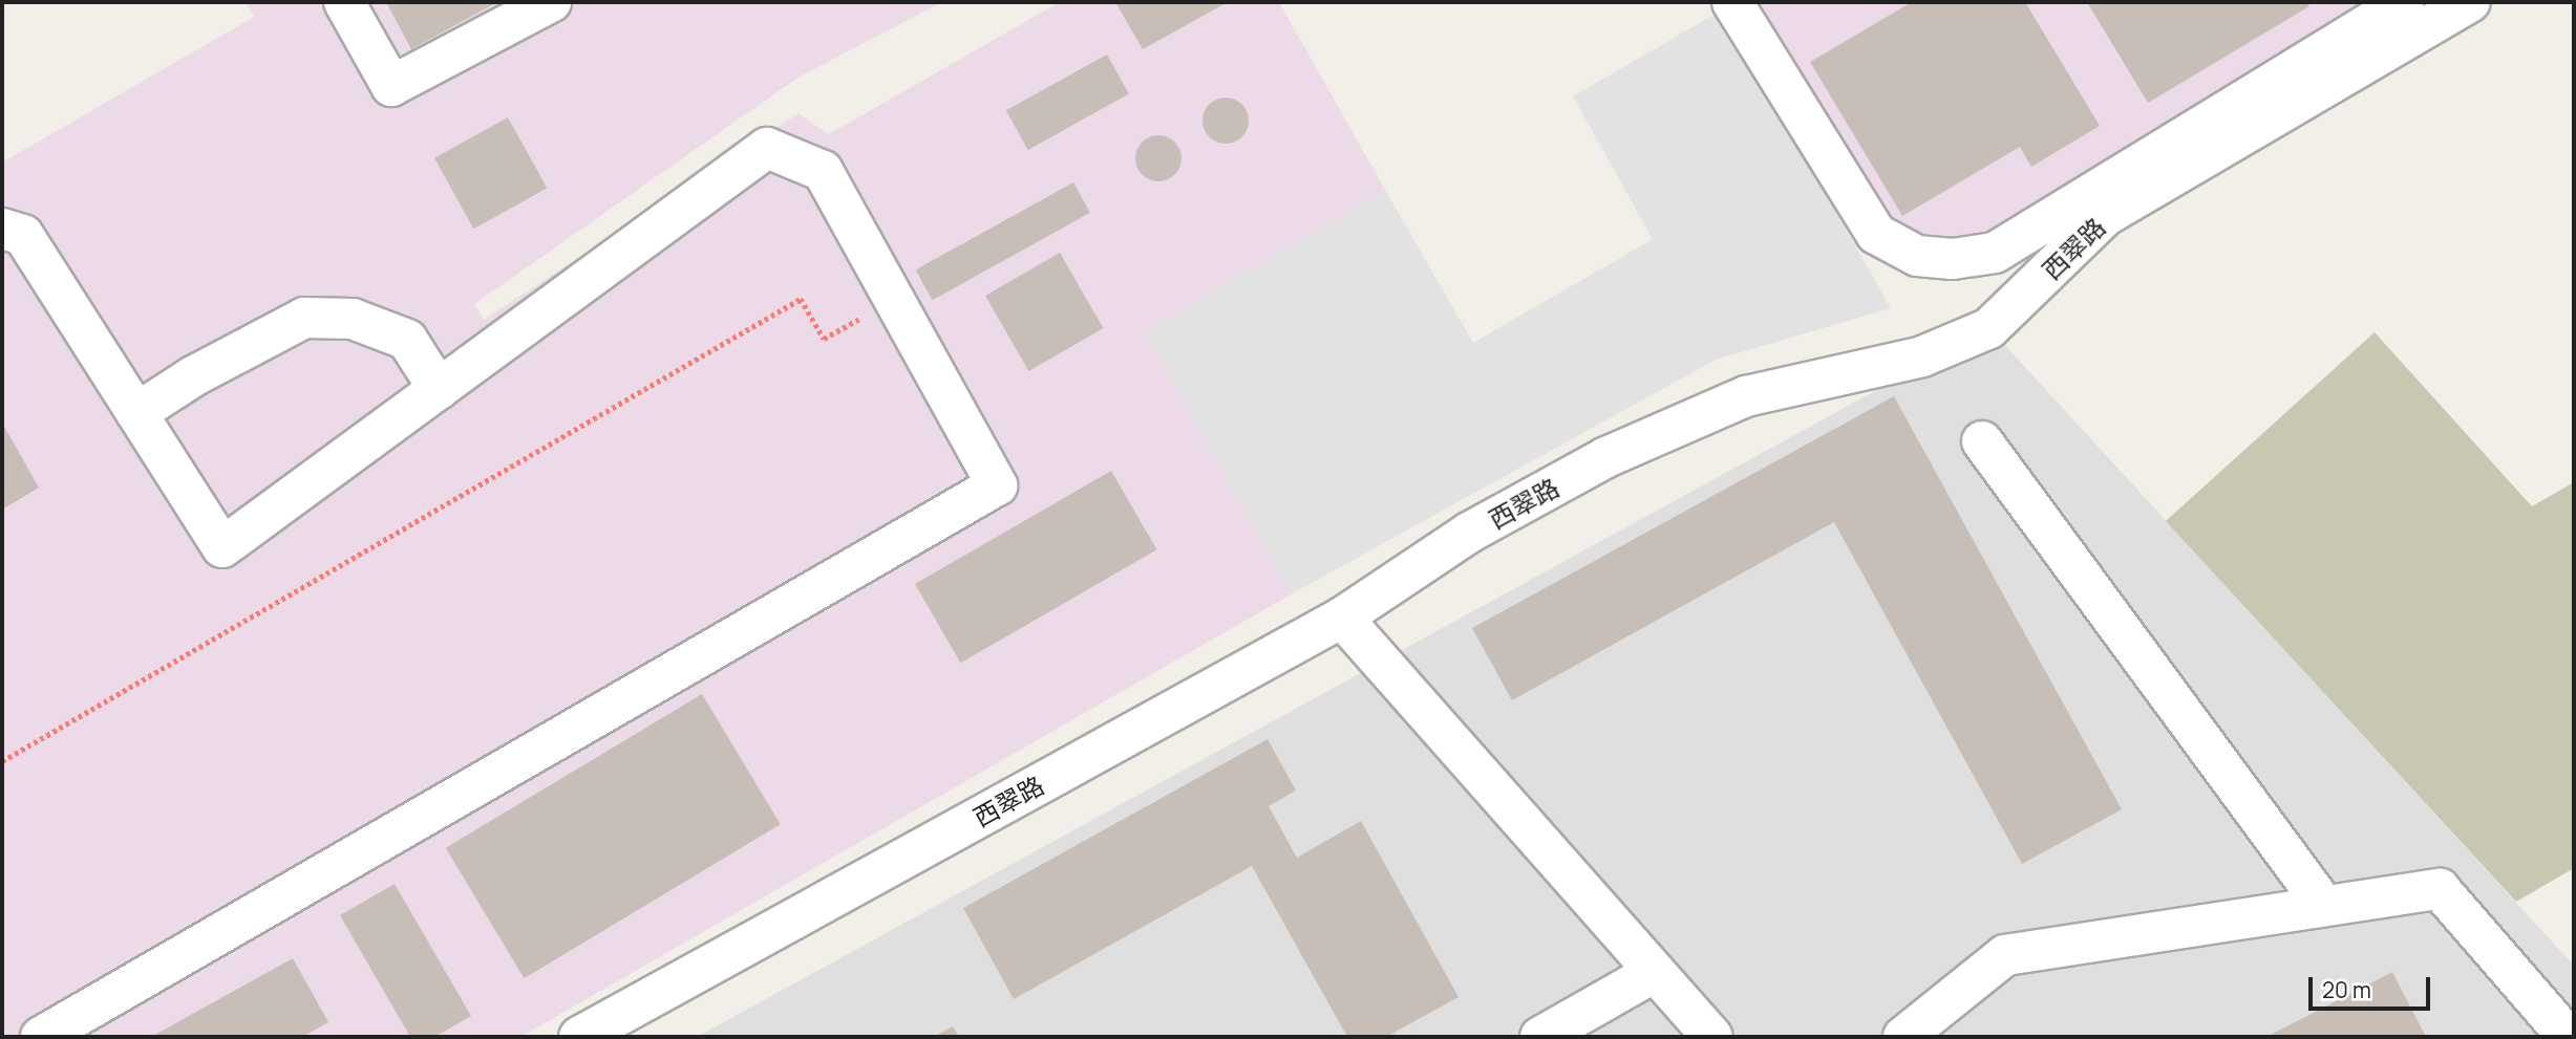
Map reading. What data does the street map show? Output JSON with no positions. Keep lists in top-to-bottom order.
{
  "streets": {
    "street": ["西翠路"]
  },
  "scale_bar": "20 m"
}
